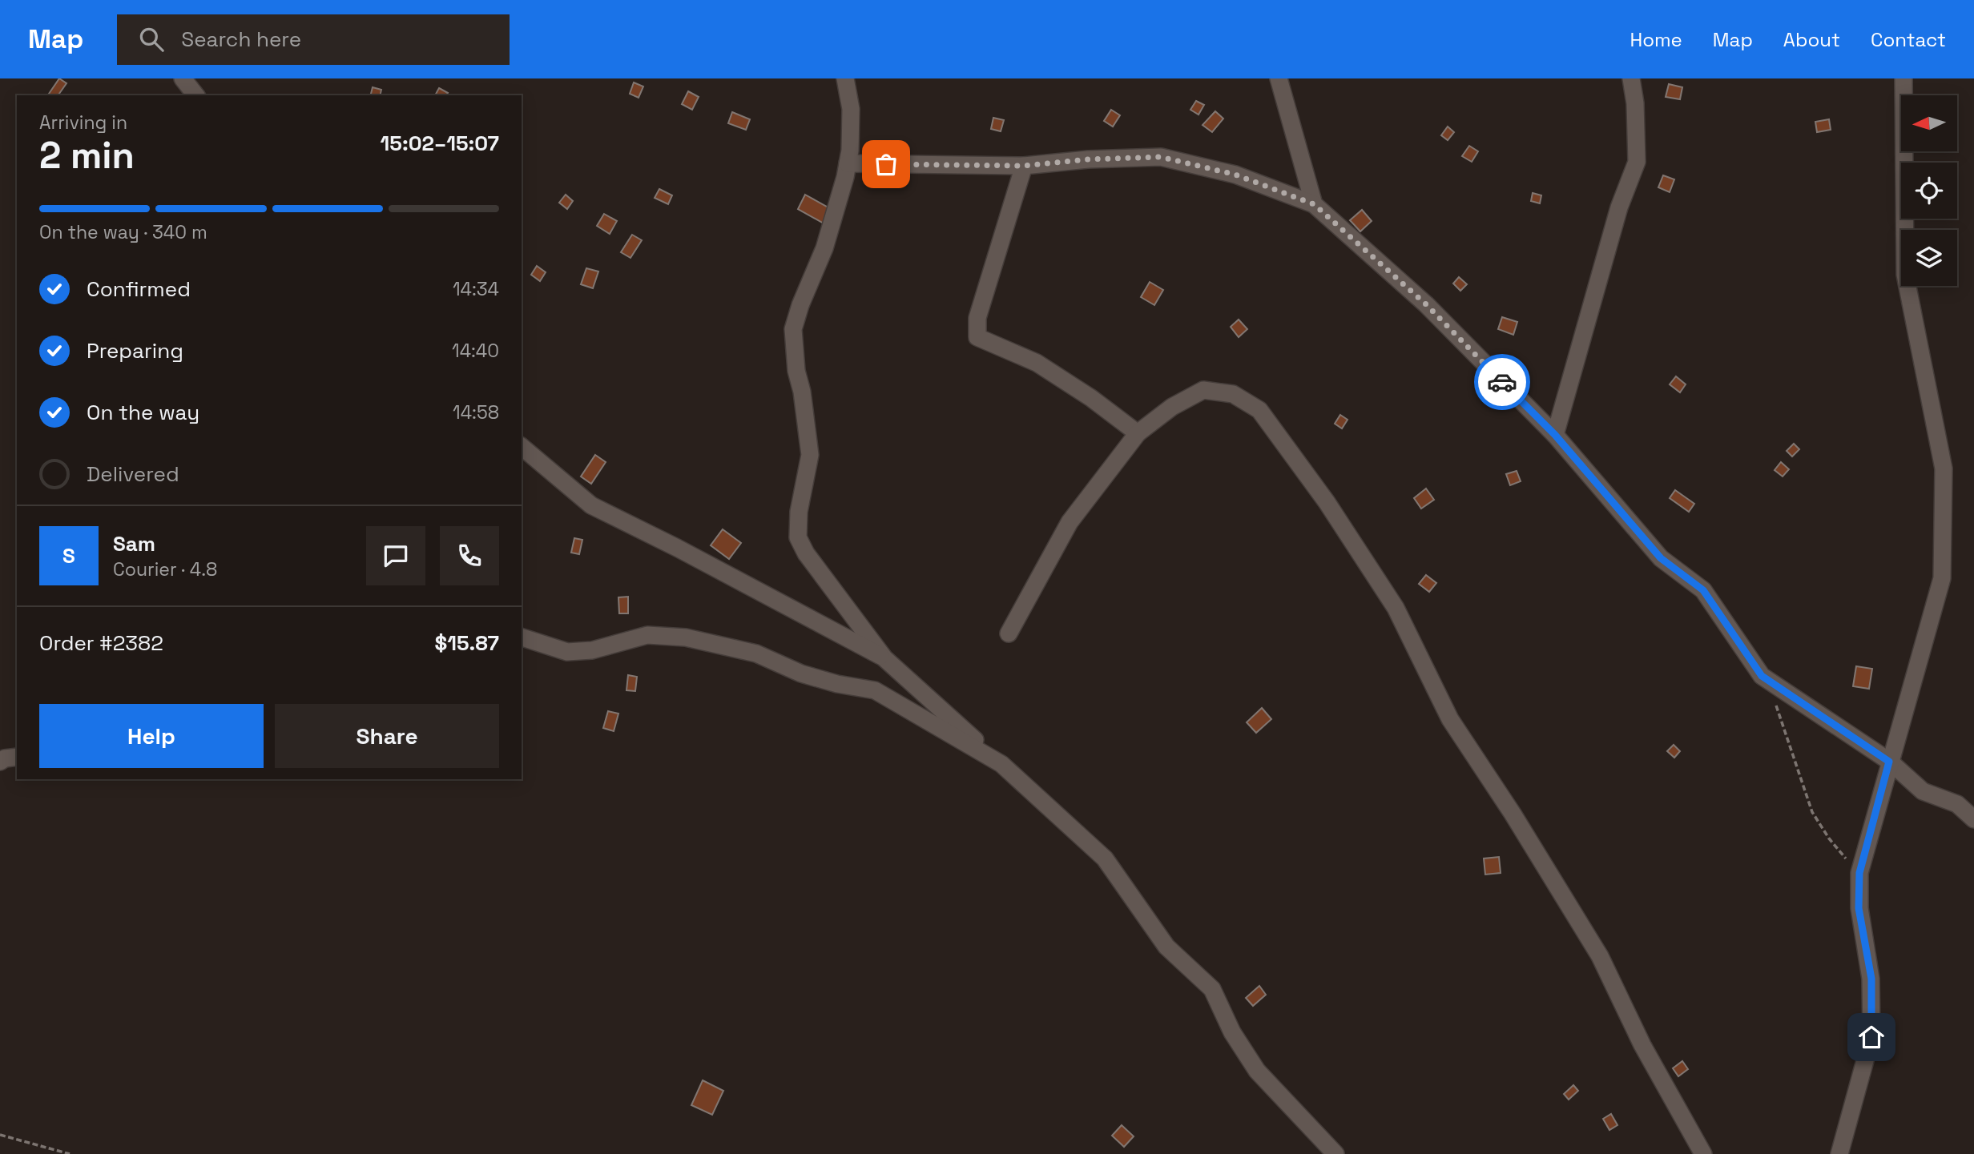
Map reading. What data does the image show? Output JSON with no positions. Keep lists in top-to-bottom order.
{
  "north": "left",
  "page": {
    "header": "Map",
    "search": "Search here",
    "nav": [
      "Home",
      "Map",
      "About",
      "Contact"
    ],
    "heading": ["2 min", "Arriving in", "15:02–15:07"],
    "panel": [
      "Sam",
      "Courier · 4.8",
      "Order #2382",
      "$15.87"
    ],
    "bar": "On the way · 340 m",
    "list": [
      ["Confirmed", "14:34"],
      ["Preparing", "14:40"],
      ["On the way", "14:58"],
      "Delivered"
    ],
    "round": "S",
    "buttons": ["Help", "Share"]
  }
}
